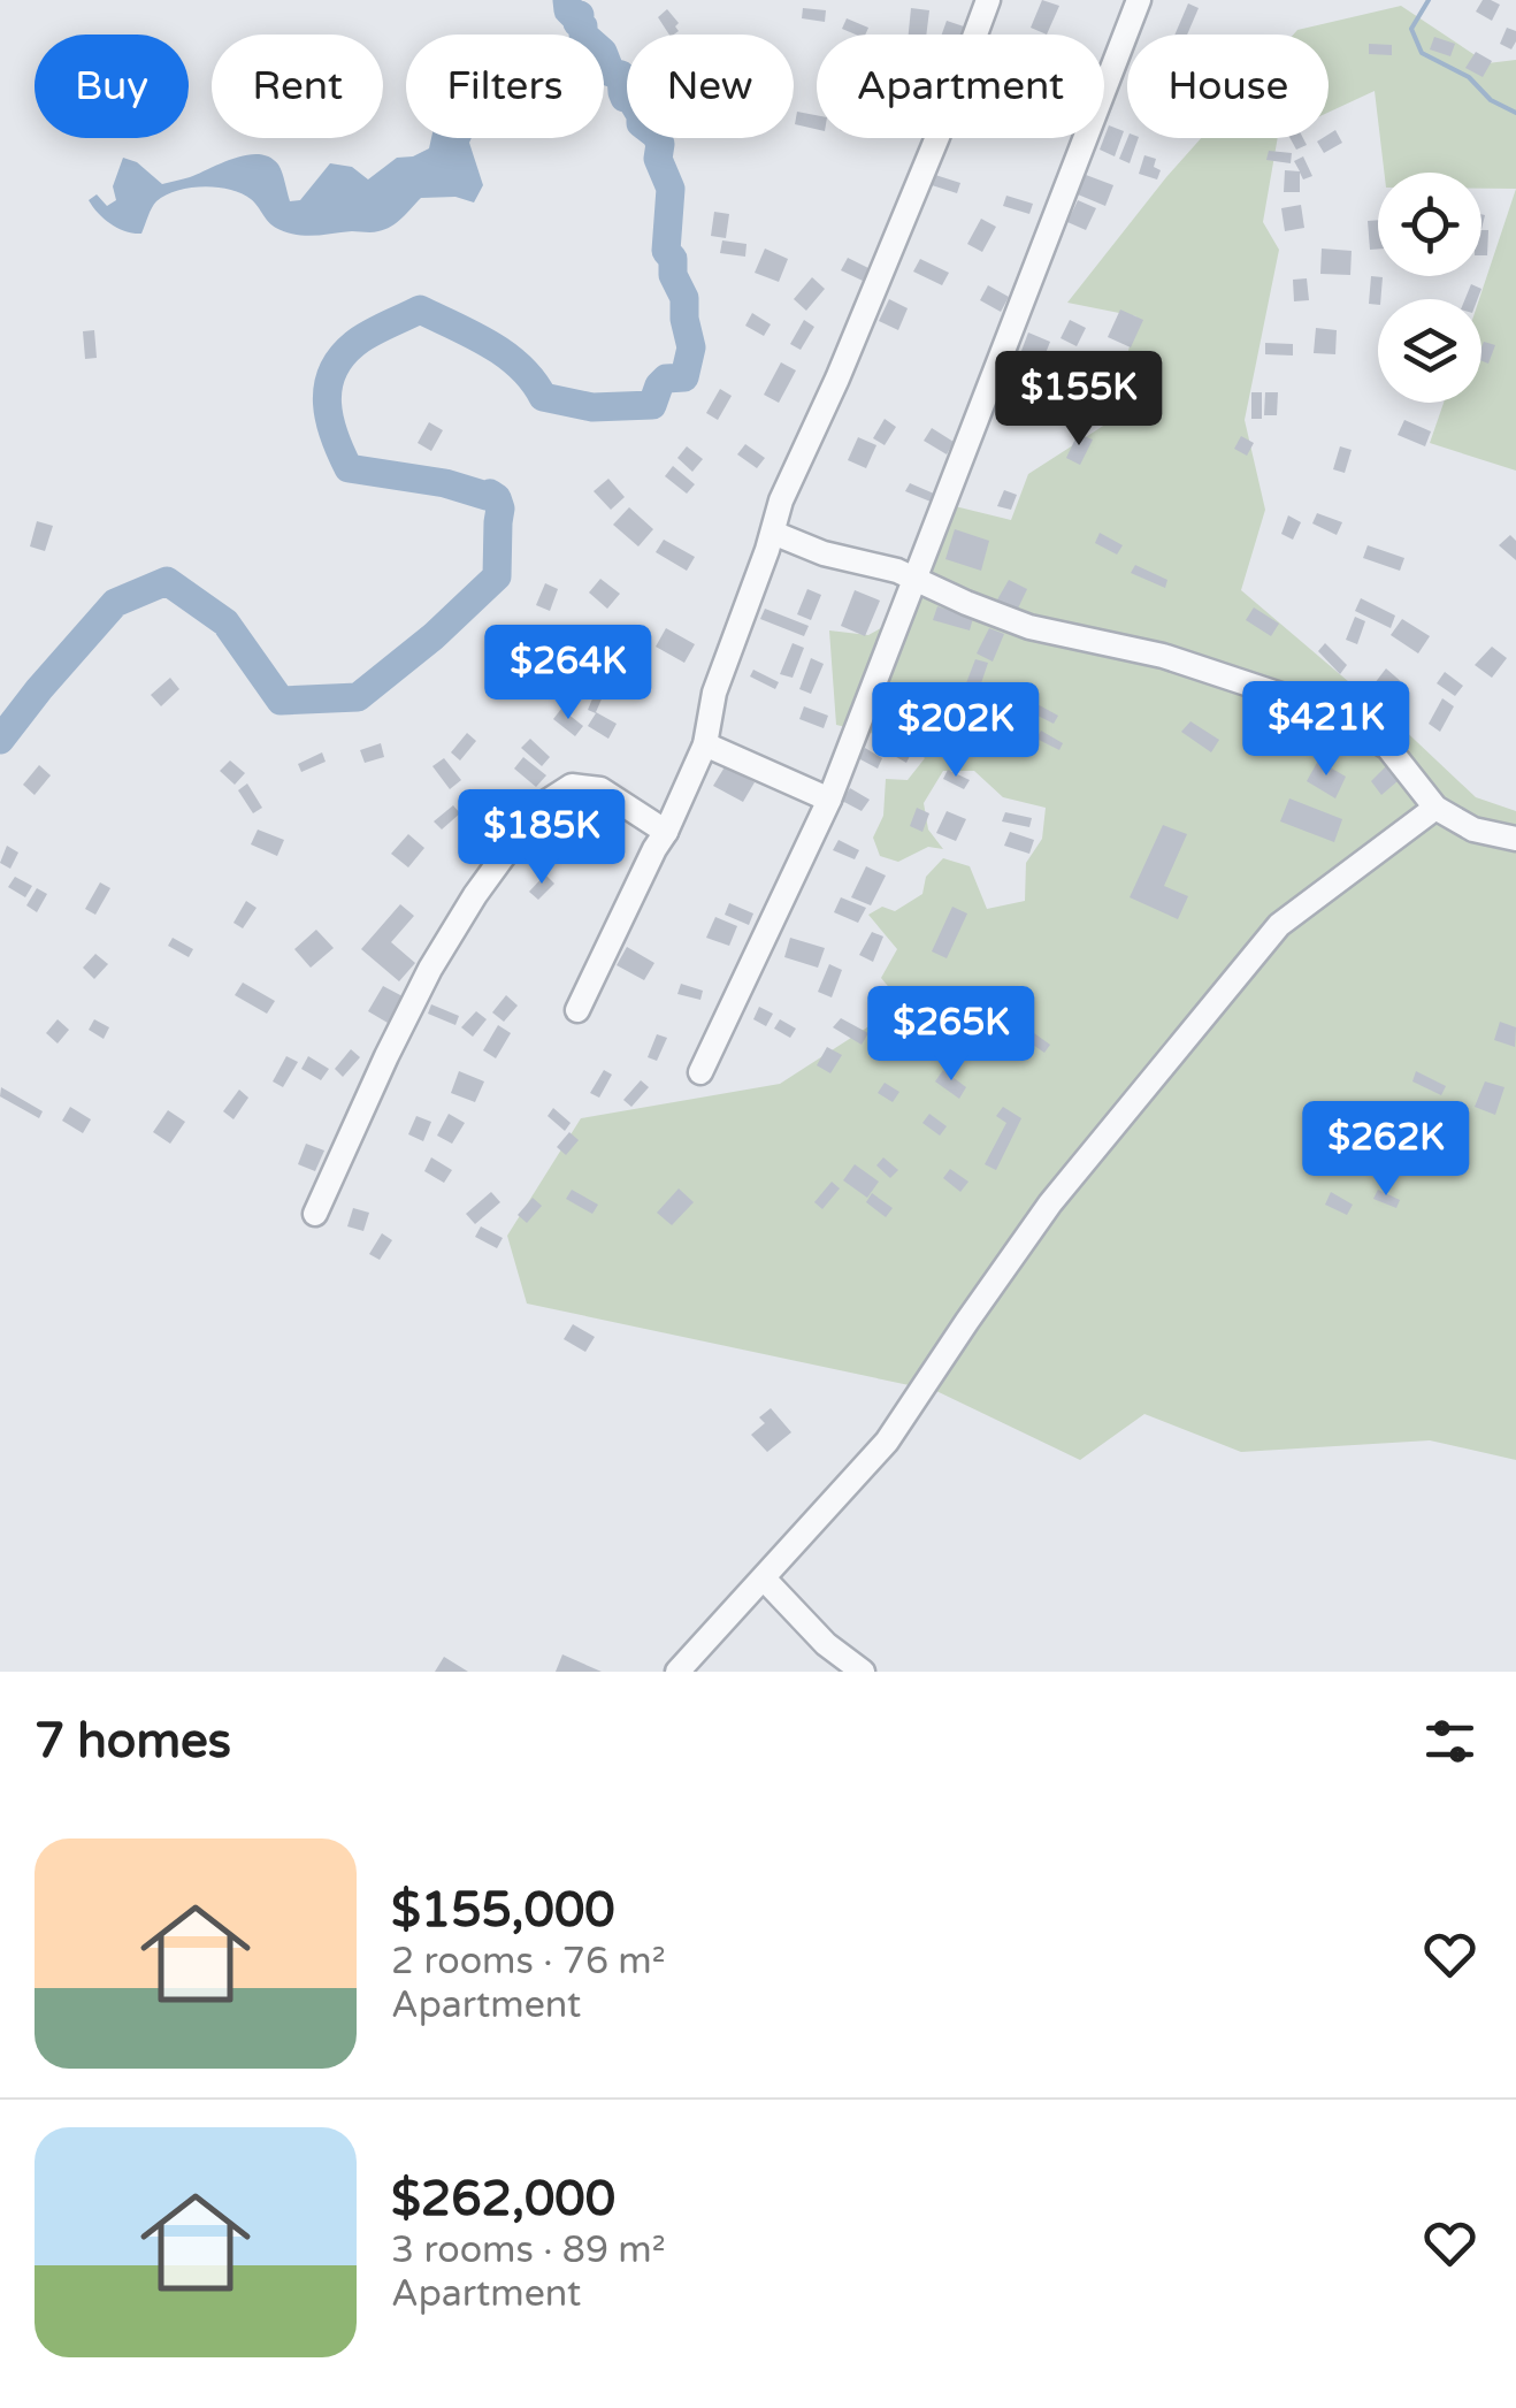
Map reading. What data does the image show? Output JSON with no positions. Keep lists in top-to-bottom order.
{
  "page": {
    "chip": [
      "Buy",
      "Rent",
      "Filters",
      "New",
      "Apartment",
      "House"
    ],
    "price": [
      "$155K",
      "$264K",
      "$421K",
      "$202K",
      "$185K",
      "$265K",
      "$262K"
    ],
    "heading": "7 homes",
    "list": [
      {
        "name": "$155,000",
        "note": "2 rooms · 76 m² · Apartment"
      },
      {
        "name": "$262,000",
        "note": "3 rooms · 89 m² · Apartment"
      }
    ]
  }
}
